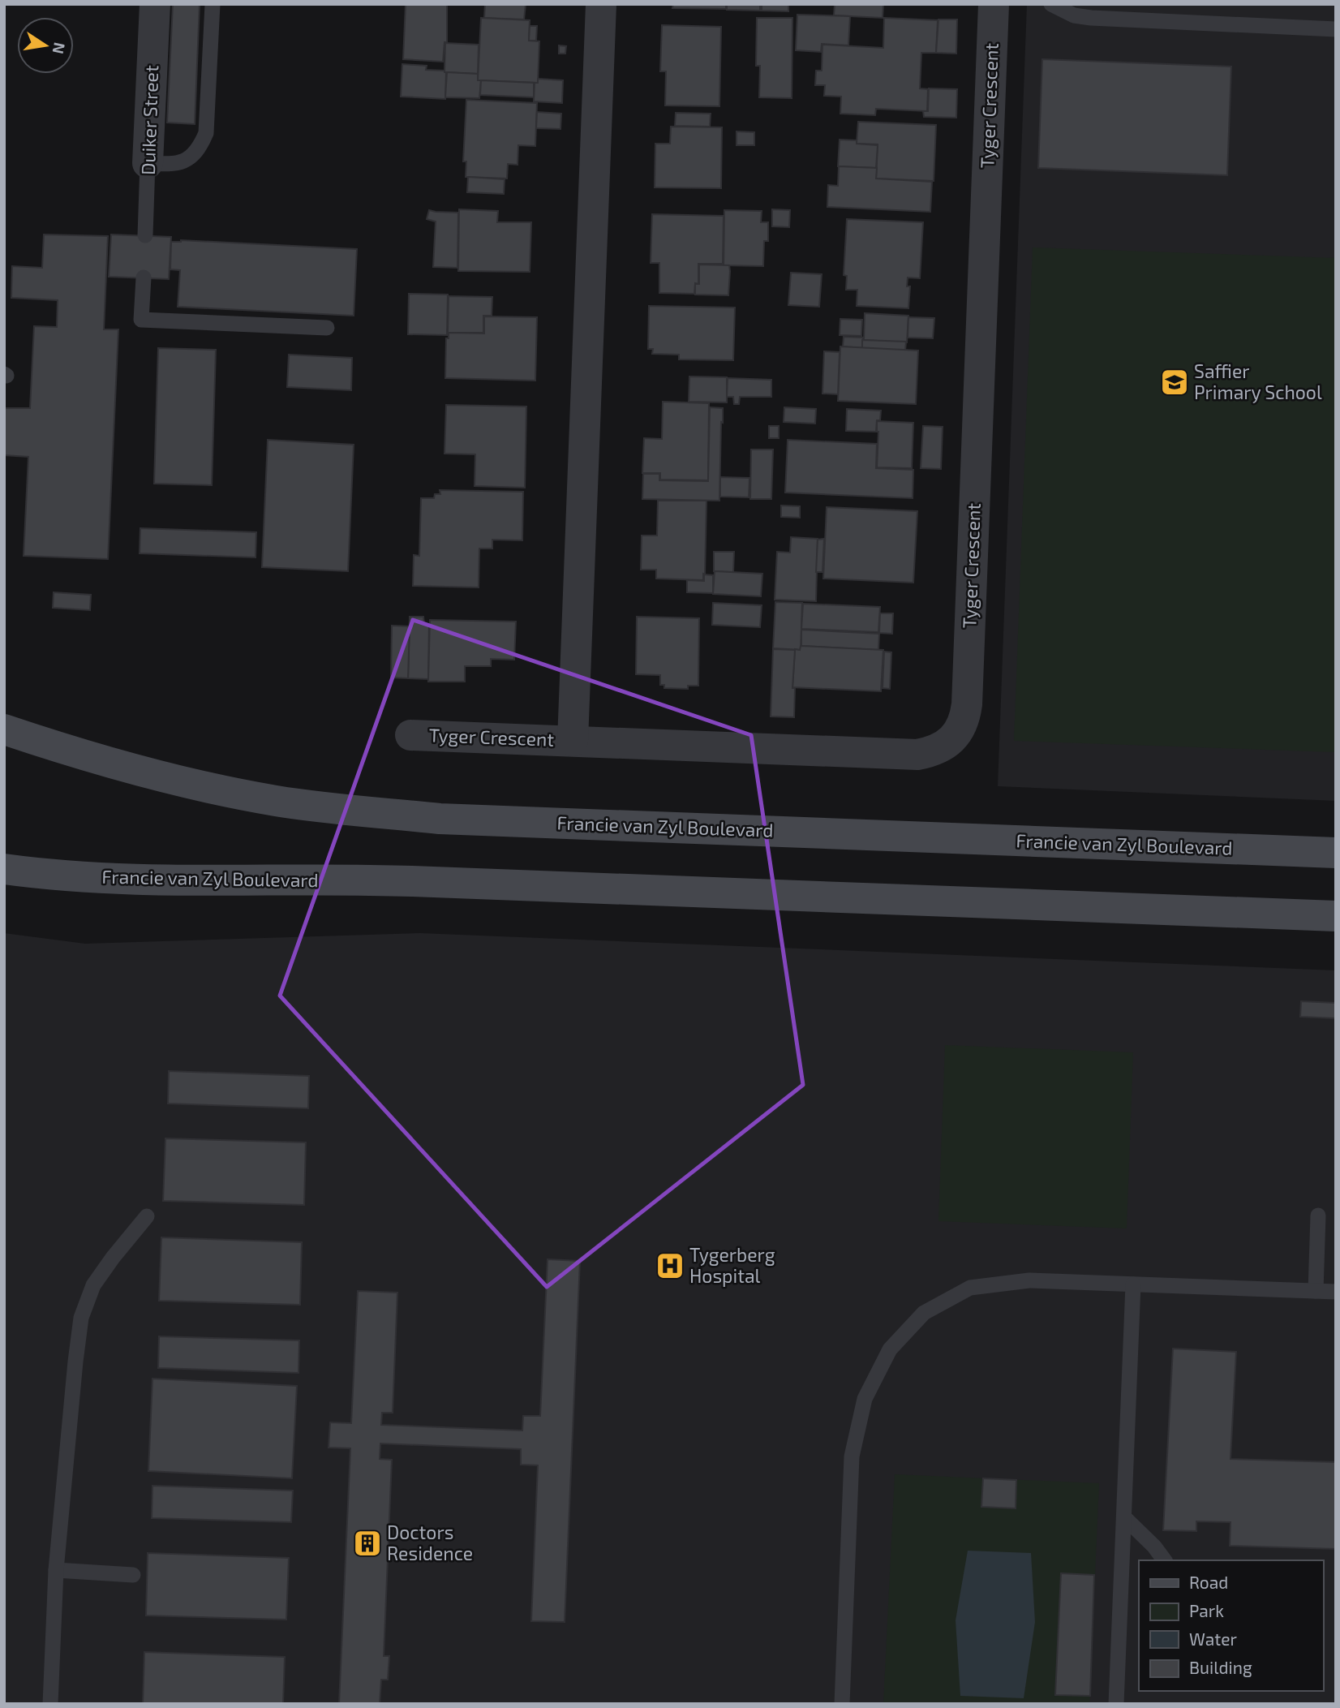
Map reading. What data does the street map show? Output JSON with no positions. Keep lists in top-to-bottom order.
{
  "streets": {
    "main road": ["Francie van Zyl Boulevard"],
    "street": ["Tyger Crescent", "Duiker Street"]
  },
  "places": {
    "school or university": ["Saffier Primary School"],
    "hospital": ["Tygerberg Hospital"],
    "building": ["Doctors Residence"]
  },
  "legend": [
    "Road",
    "Park",
    "Water",
    "Building"
  ],
  "north": "right"
}
